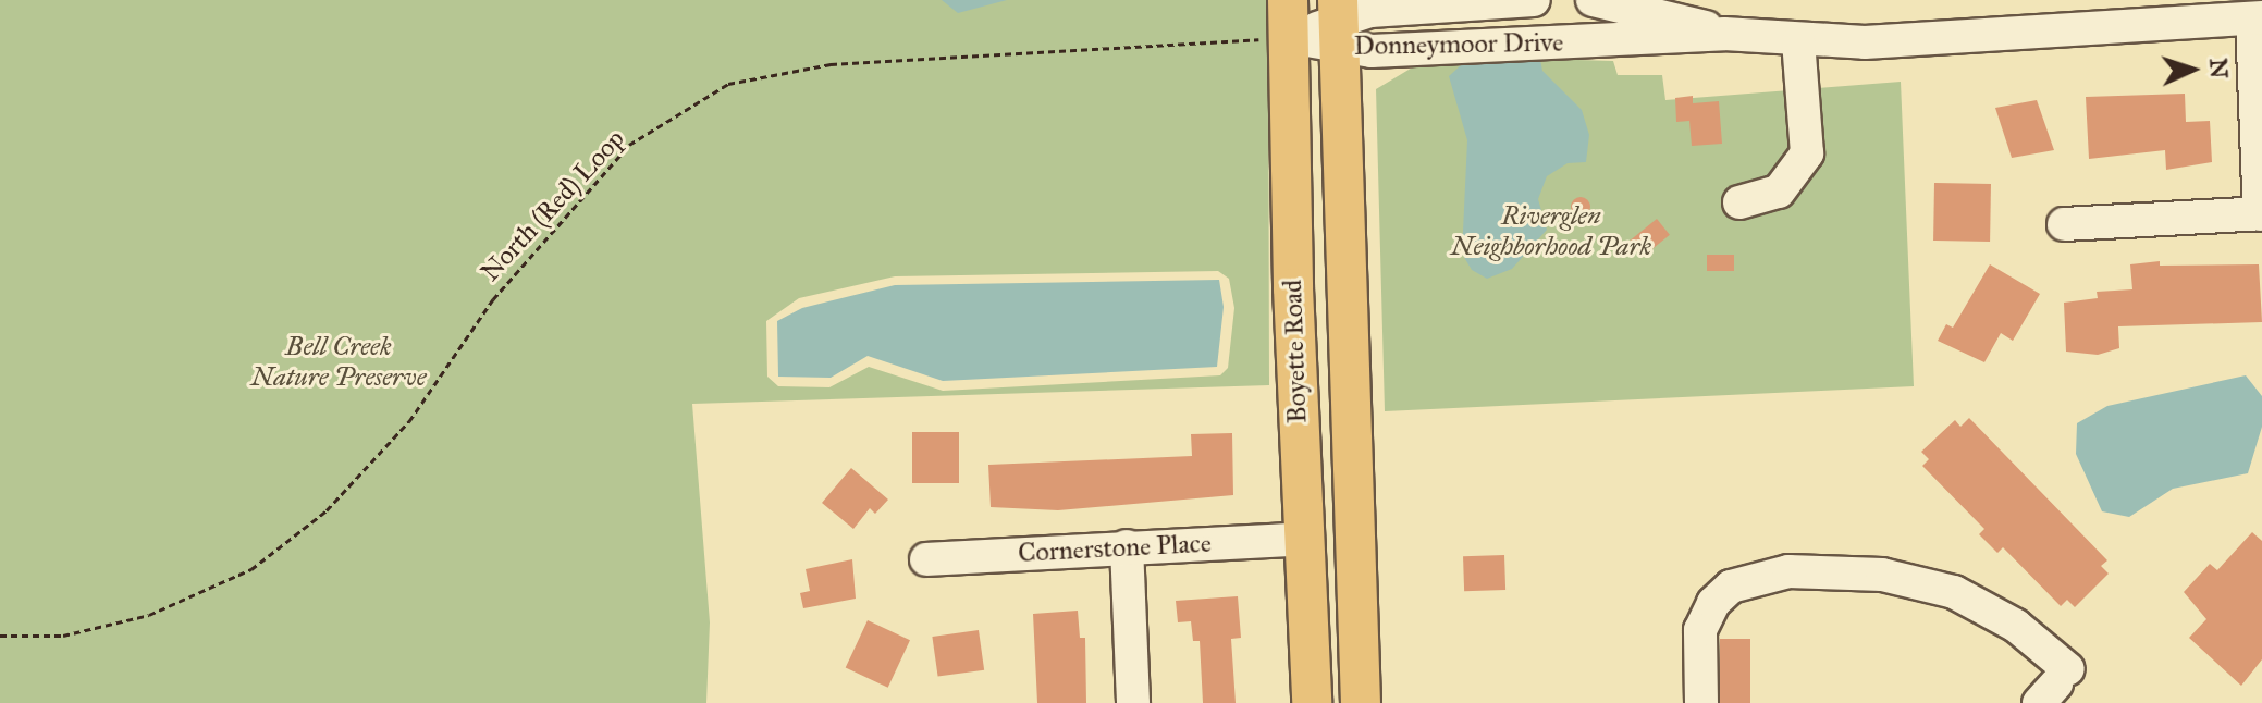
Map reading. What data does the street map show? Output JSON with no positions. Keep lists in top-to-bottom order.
{
  "streets": {
    "main road": ["Boyette Road"],
    "street": ["Donneymoor Drive", "Cornerstone Place"],
    "path": ["North (Red) Loop"]
  },
  "crossings": [
    ["Donneymoor Drive", "North (Red) Loop"],
    ["Donneymoor Drive", "Boyette Road"],
    ["North (Red) Loop", "Boyette Road"],
    ["Boyette Road", "Cornerstone Place"]
  ],
  "parks": ["Riverglen Neighborhood Park", "Bell Creek Nature Preserve"],
  "north": "right"
}
